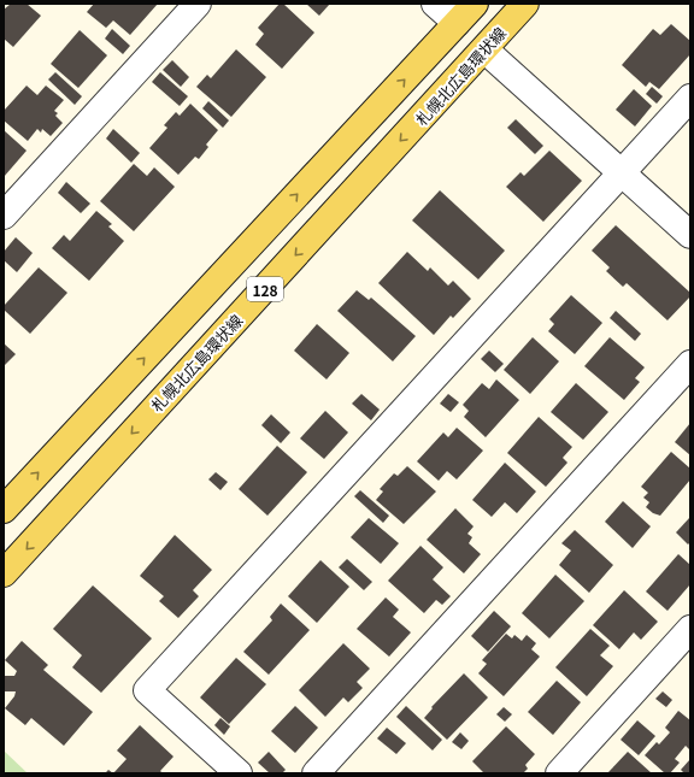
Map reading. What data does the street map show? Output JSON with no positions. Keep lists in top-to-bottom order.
{
  "streets": {
    "main road": ["札幌北広島環状線", "128"]
  }
}
